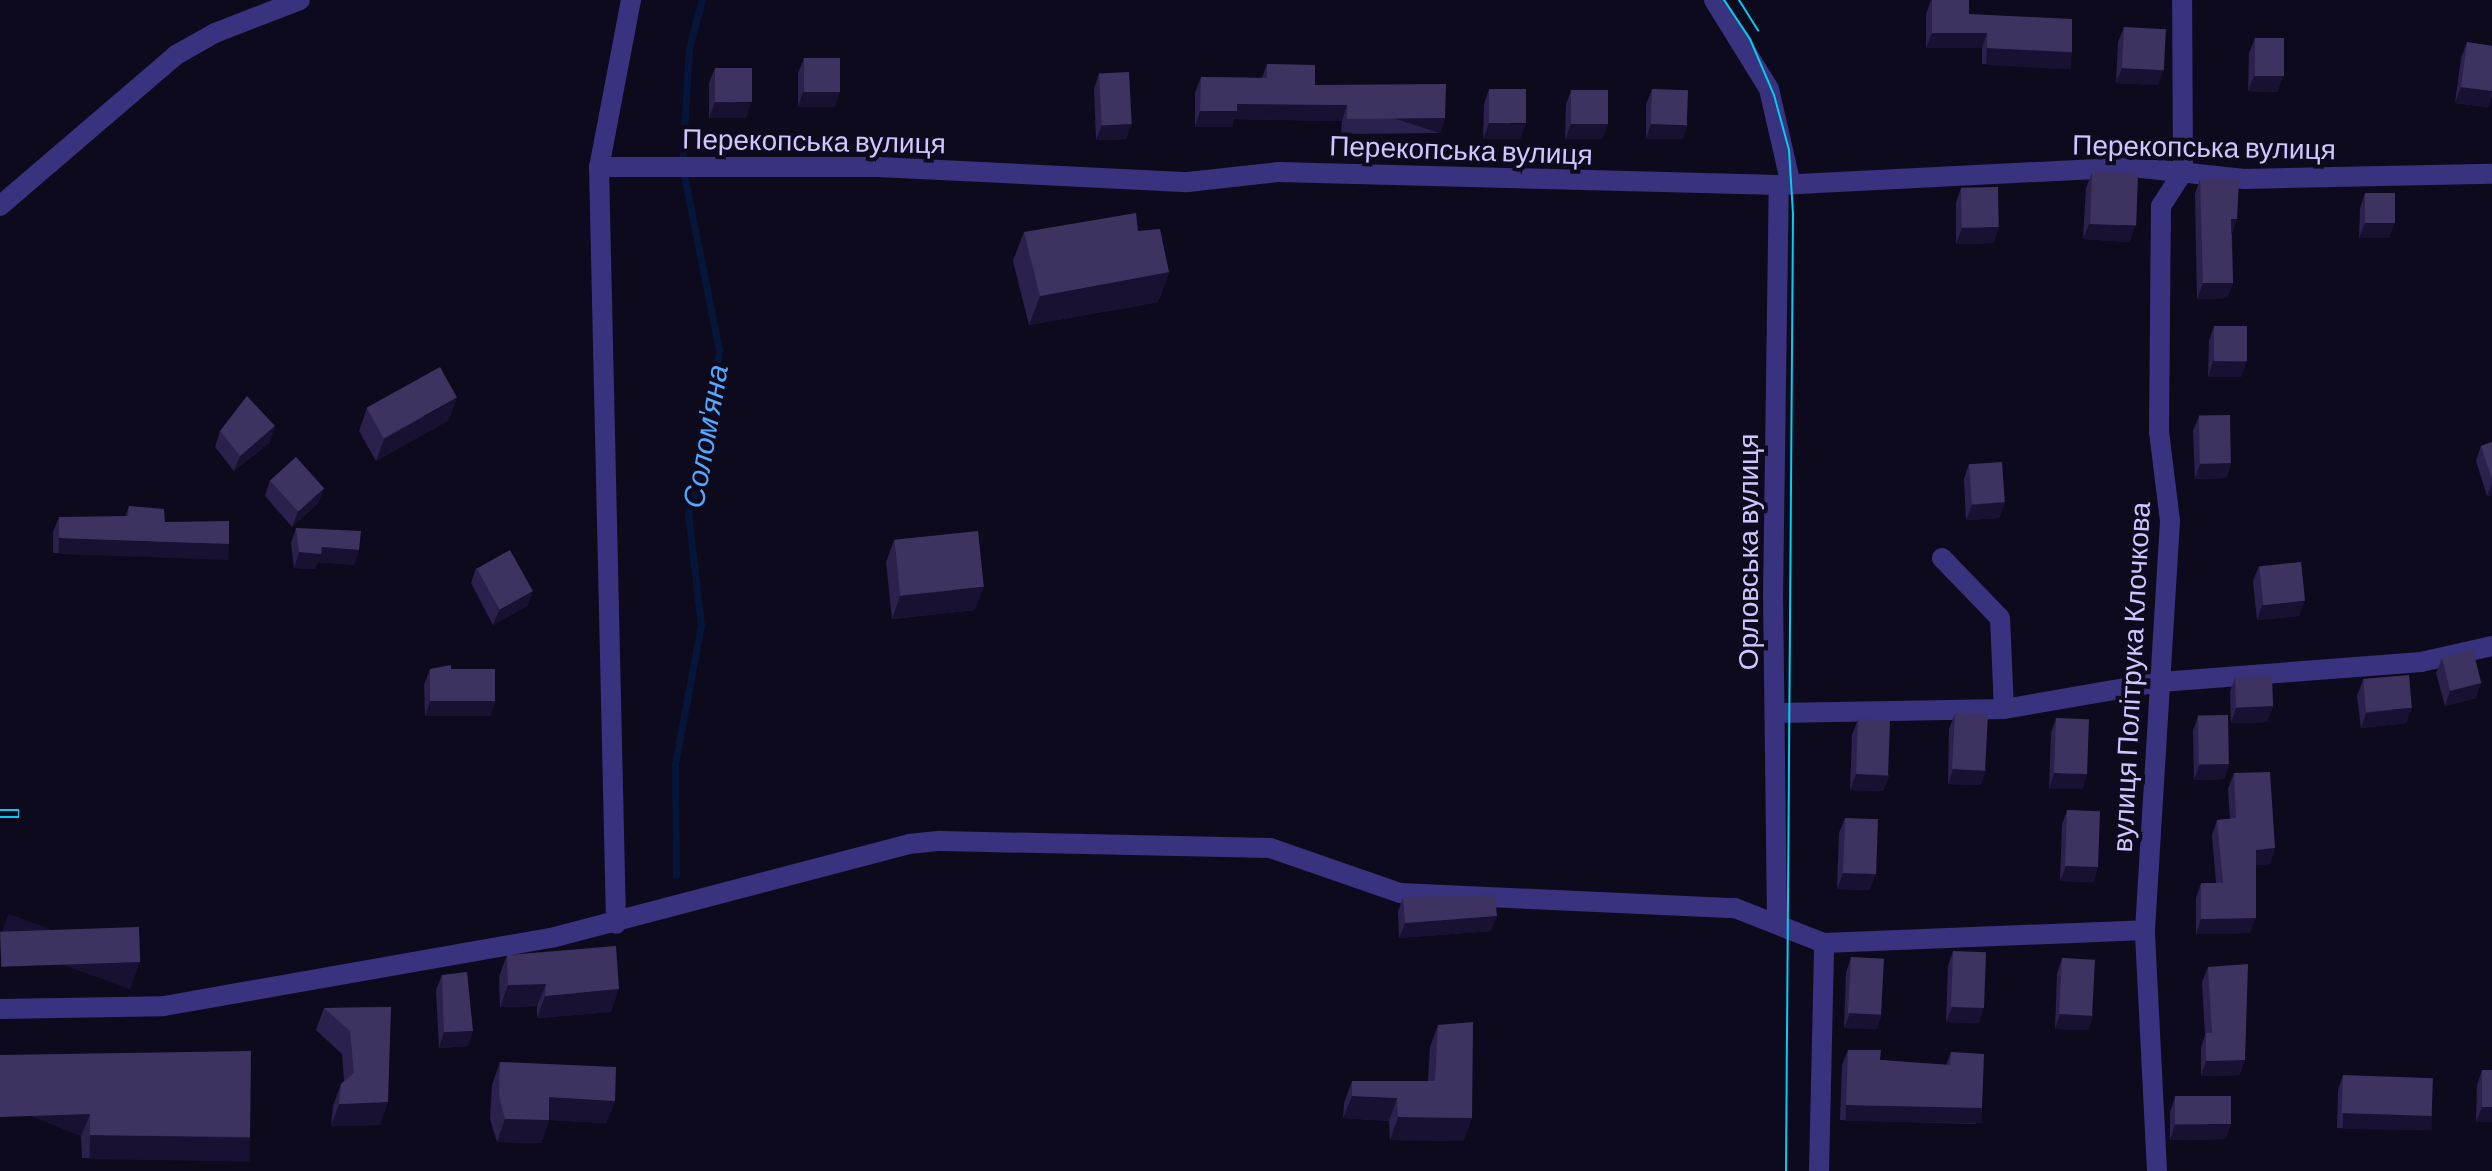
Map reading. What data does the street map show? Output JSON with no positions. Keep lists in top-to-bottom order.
{
  "streets": {
    "street": ["Перекопська вулиця", "Орловська вулиця", "вулиця Політрука Клочкова"]
  },
  "crossings": [
    ["Перекопська вулиця", "Орловська вулиця"],
    ["Перекопська вулиця", "вулиця Політрука Клочкова"]
  ],
  "water": ["Солом'яна"]
}
